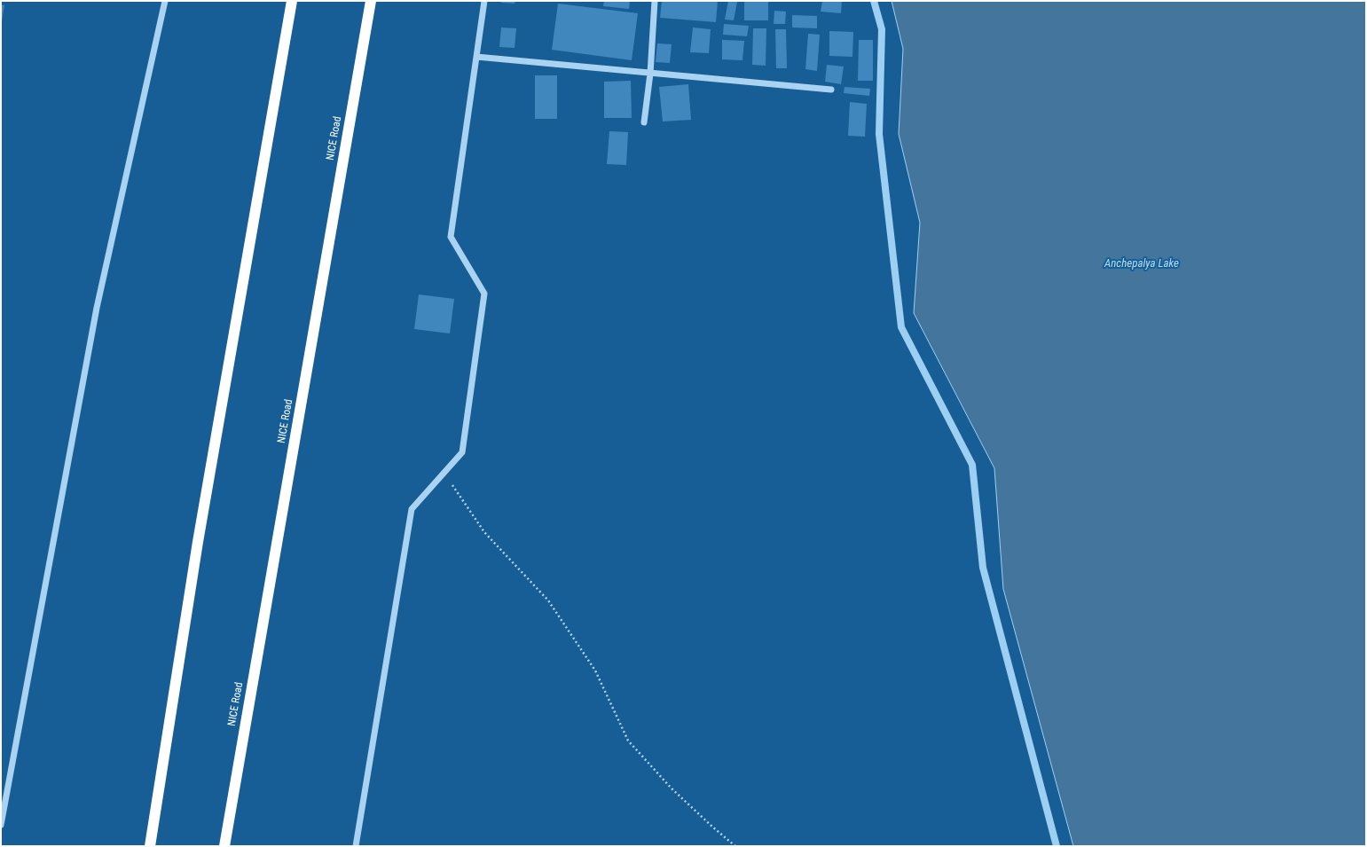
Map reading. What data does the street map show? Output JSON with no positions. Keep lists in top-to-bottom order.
{
  "streets": {
    "highway": ["NICE Road"]
  },
  "water": ["Anchepalya Lake"]
}
